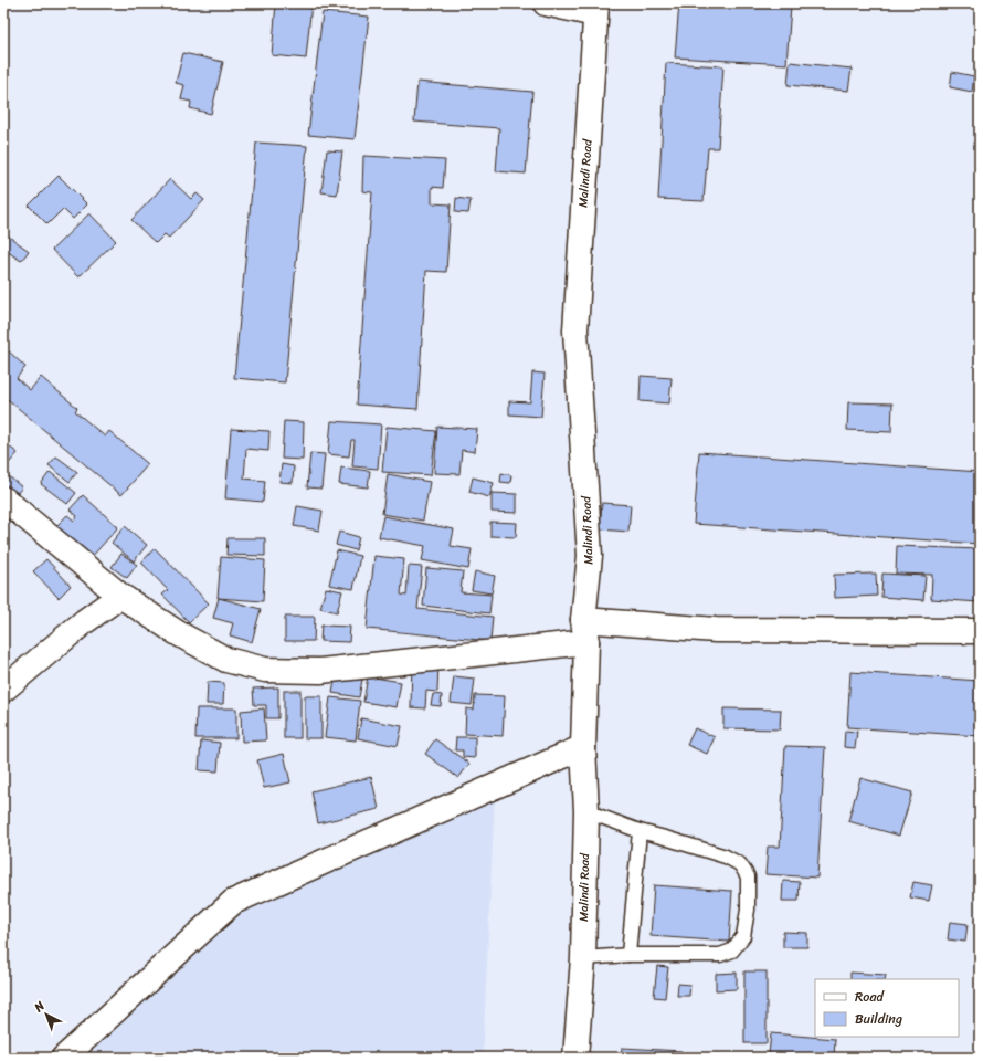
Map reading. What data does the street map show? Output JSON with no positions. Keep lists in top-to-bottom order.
{
  "streets": {
    "main road": ["Malindi Road"]
  },
  "legend": ["Road", "Building"],
  "north": "top left"
}
